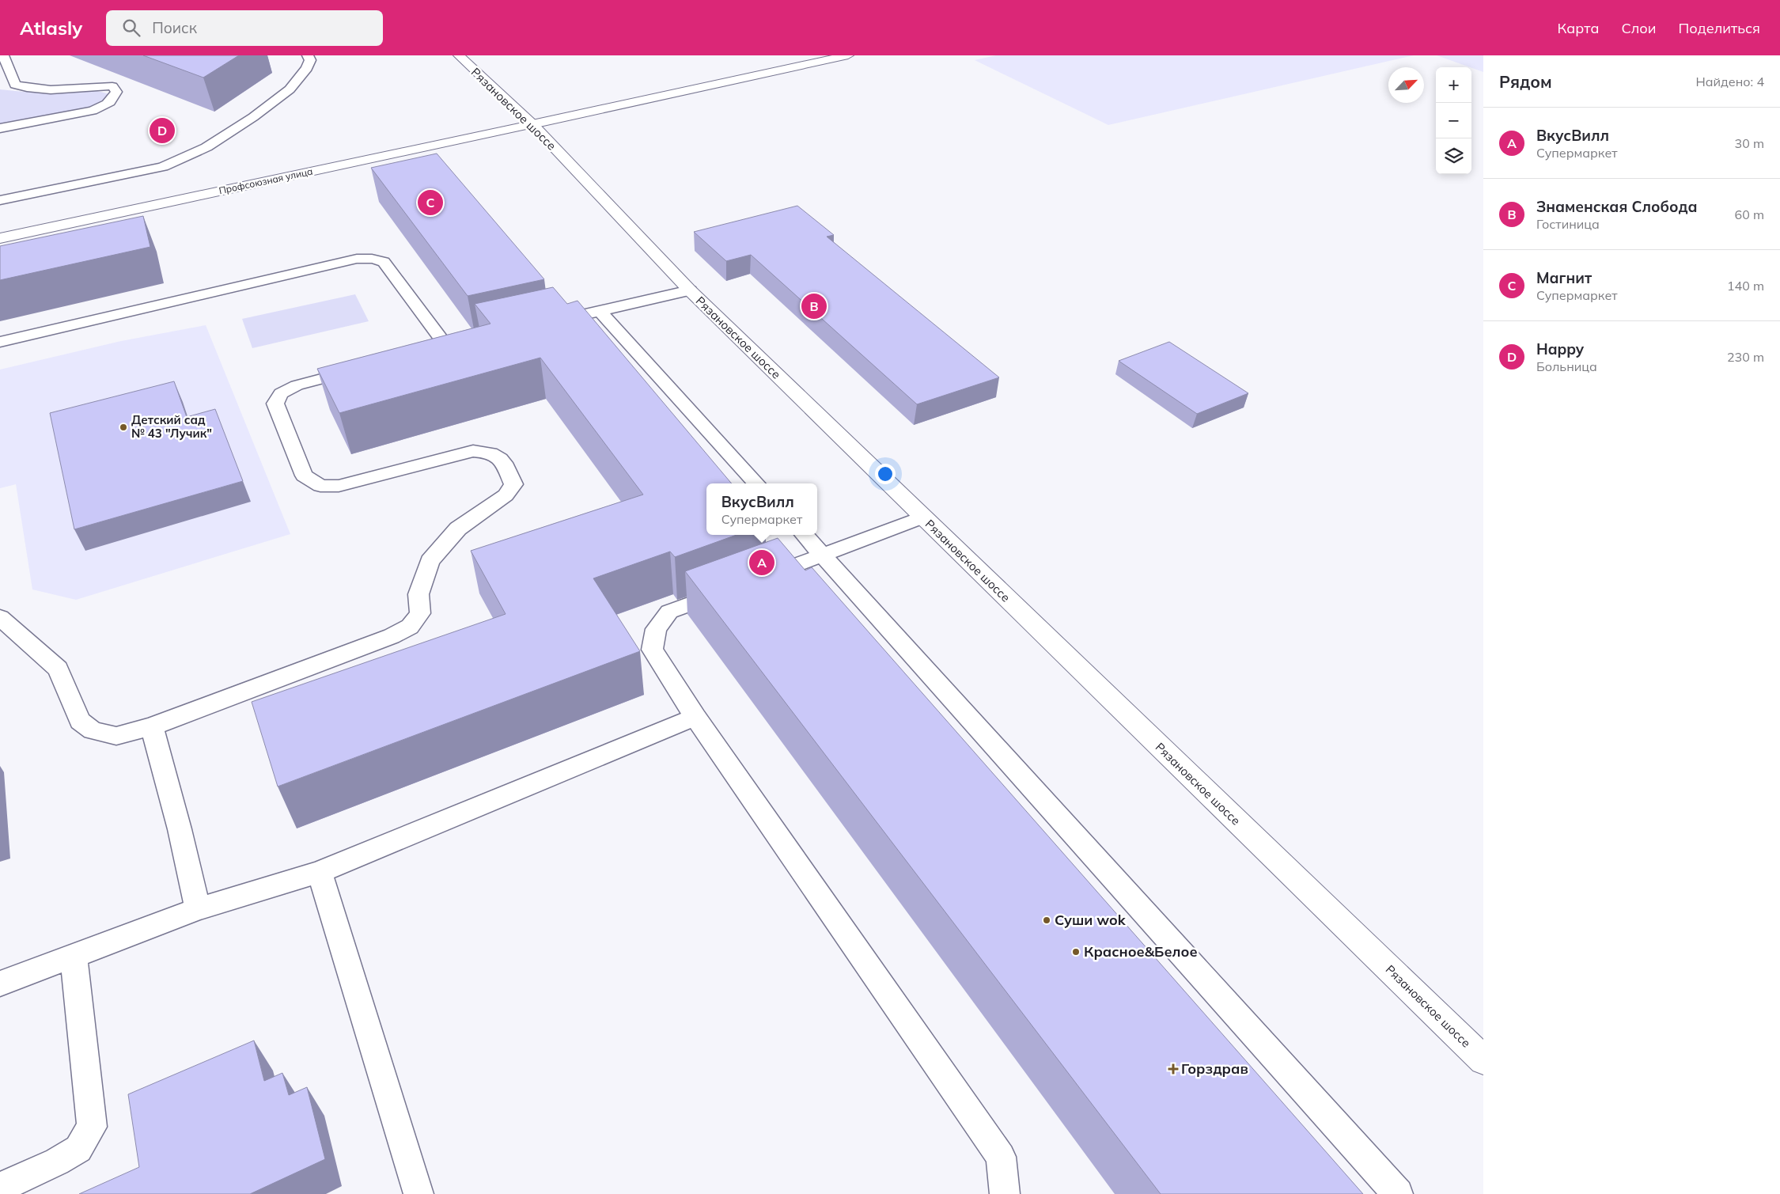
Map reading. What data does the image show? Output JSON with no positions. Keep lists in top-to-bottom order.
{
  "streets": {
    "street": ["Рязановское шоссе", "Профсоюзная улица"]
  },
  "crossings": [
    ["Рязановское шоссе", "Профсоюзная улица"]
  ],
  "places": {
    "other": ["Детский сад № 43 \"Лучик\"", "Суши wok", "Красное&Белое"],
    "health": ["Горздрав"]
  },
  "north": "top right",
  "page": {
    "header": "Atlasly",
    "search": "Поиск",
    "nav": ["Карта", "Слои", "Поделиться"],
    "heading": ["Рядом", "Найдено: 4"],
    "map_buttons": ["+", "−"],
    "list": [
      {
        "mark": "A",
        "name": "ВкусВилл",
        "note": "Супермаркет",
        "value": "30 m"
      },
      {
        "mark": "B",
        "name": "Знаменская Слобода",
        "note": "Гостиница",
        "value": "60 m"
      },
      {
        "mark": "C",
        "name": "Магнит",
        "note": "Супермаркет",
        "value": "140 m"
      },
      {
        "mark": "D",
        "name": "Happy",
        "note": "Больница",
        "value": "230 m"
      }
    ],
    "pins": [
      "D",
      "C",
      "B",
      "A"
    ],
    "popup": ["ВкусВилл", "Супермаркет"]
  }
}
